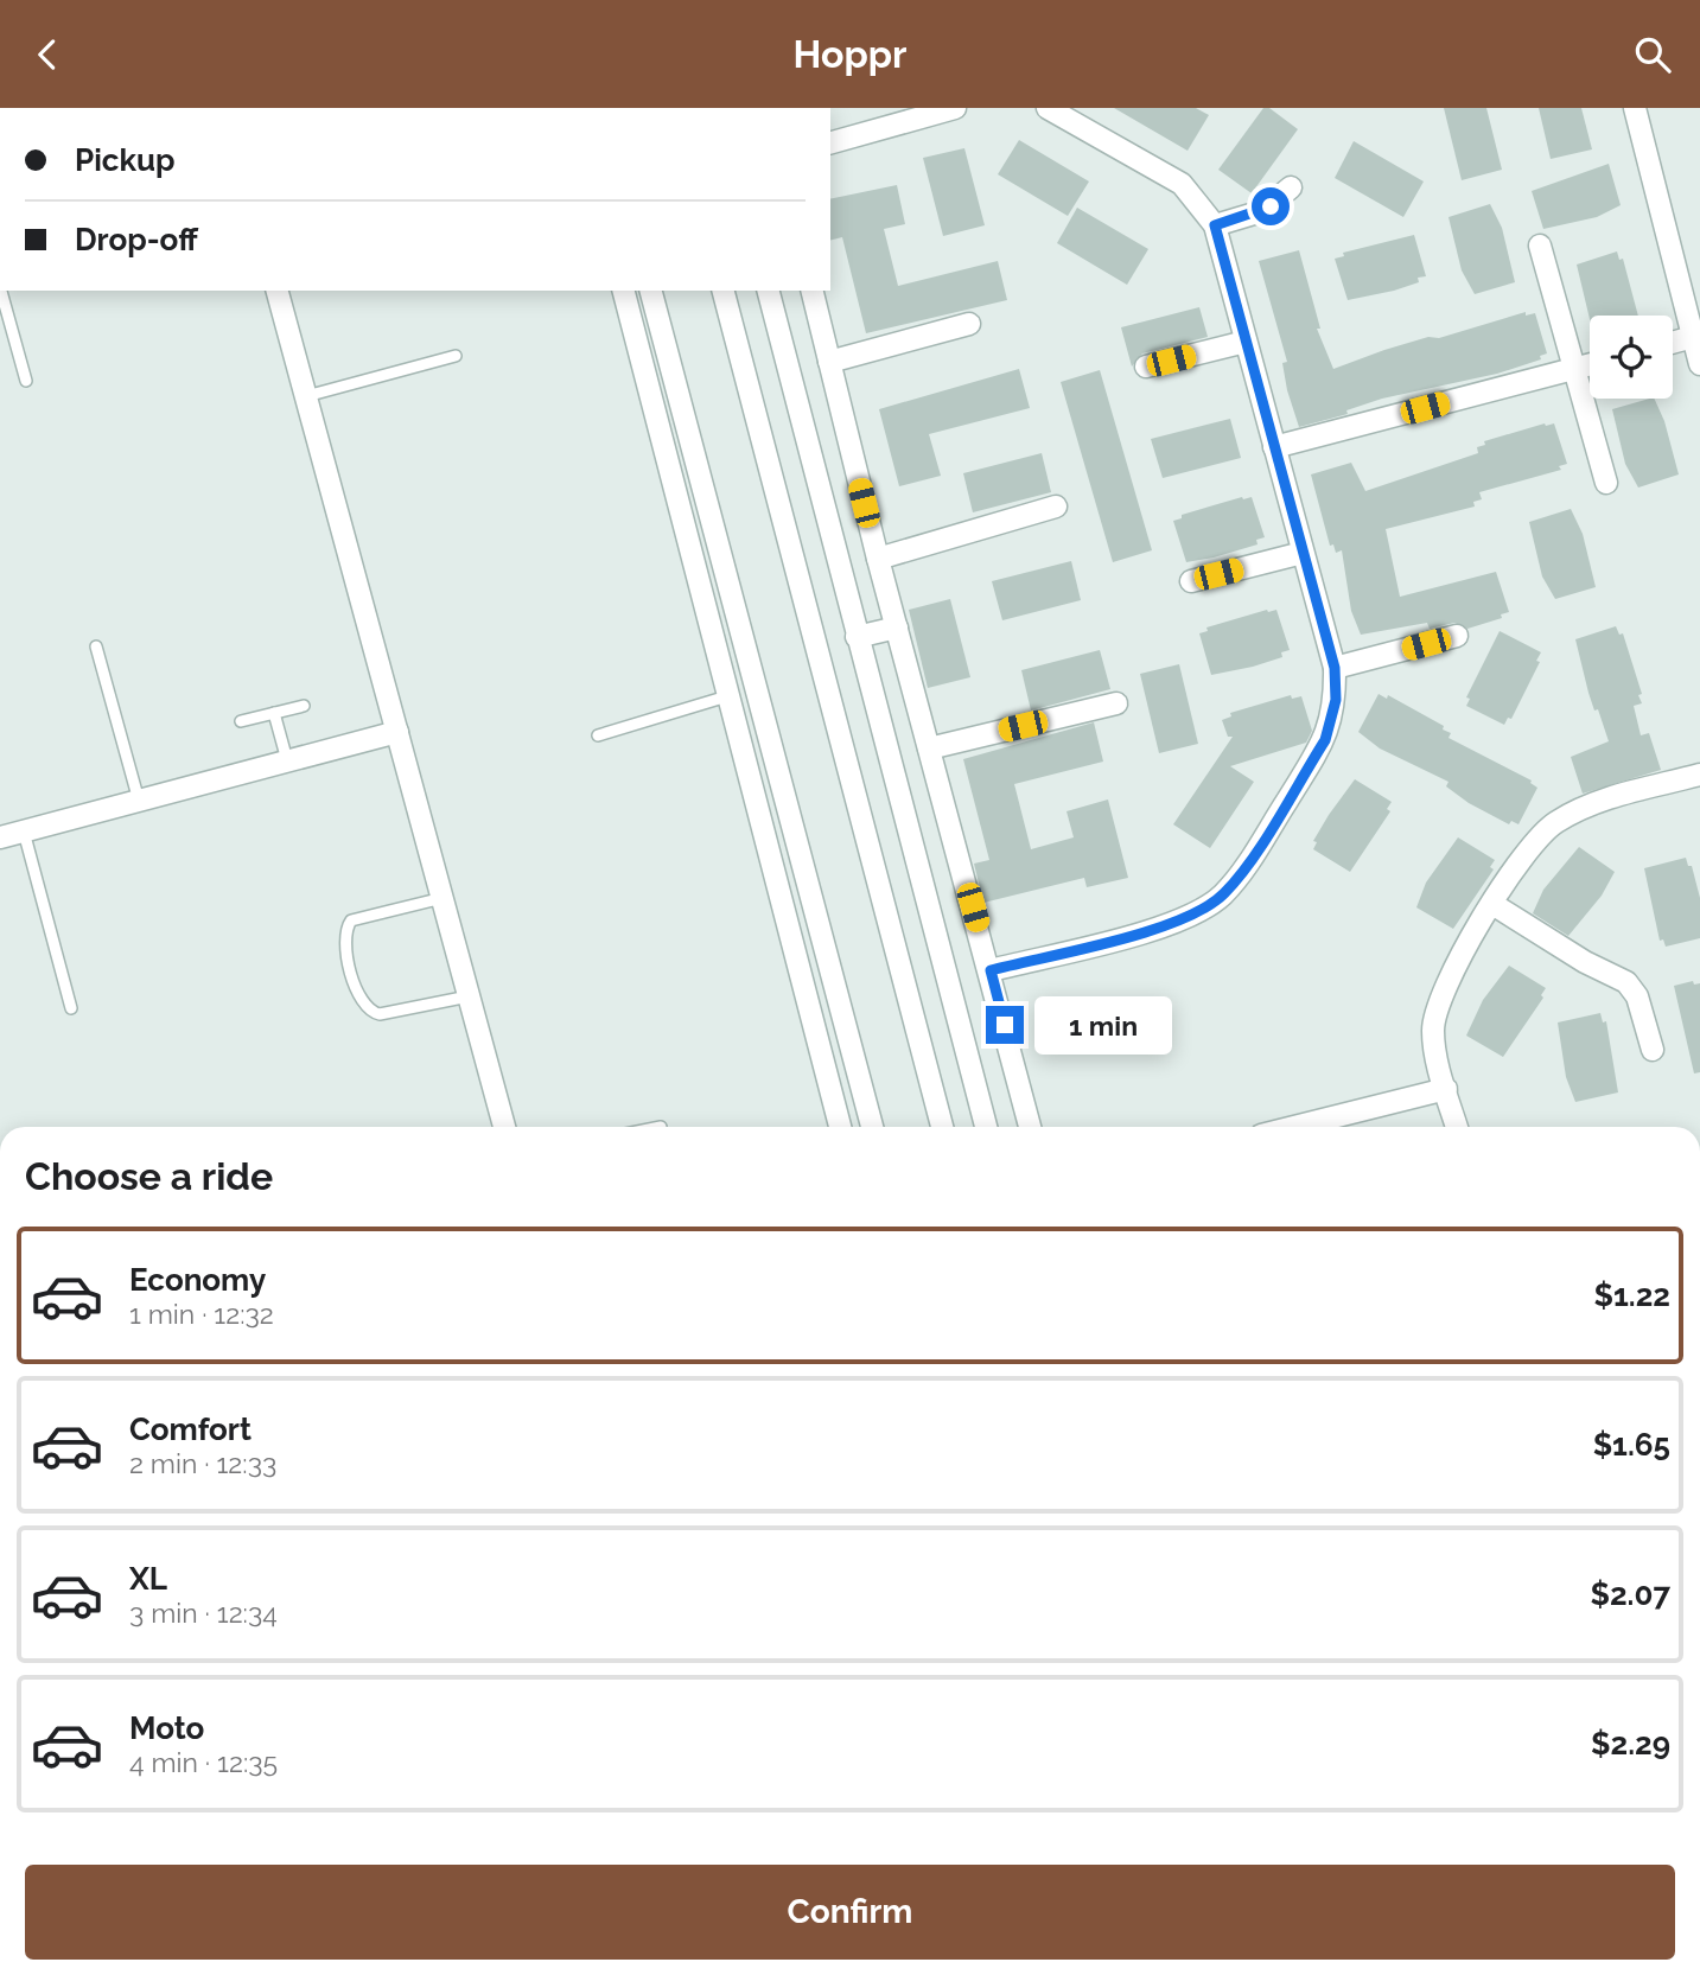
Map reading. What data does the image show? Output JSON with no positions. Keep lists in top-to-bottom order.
{
  "page": {
    "header": "Hoppr",
    "banner": ["Pickup", "Drop-off"],
    "bubble": "1 min",
    "heading": "Choose a ride",
    "list": [
      {
        "name": "Economy",
        "note": "1 min · 12:32",
        "value": "$1.22"
      },
      {
        "name": "Comfort",
        "note": "2 min · 12:33",
        "value": "$1.65"
      },
      {
        "name": "XL",
        "note": "3 min · 12:34",
        "value": "$2.07"
      },
      {
        "name": "Moto",
        "note": "4 min · 12:35",
        "value": "$2.29"
      }
    ],
    "buttons": "Confirm"
  }
}
